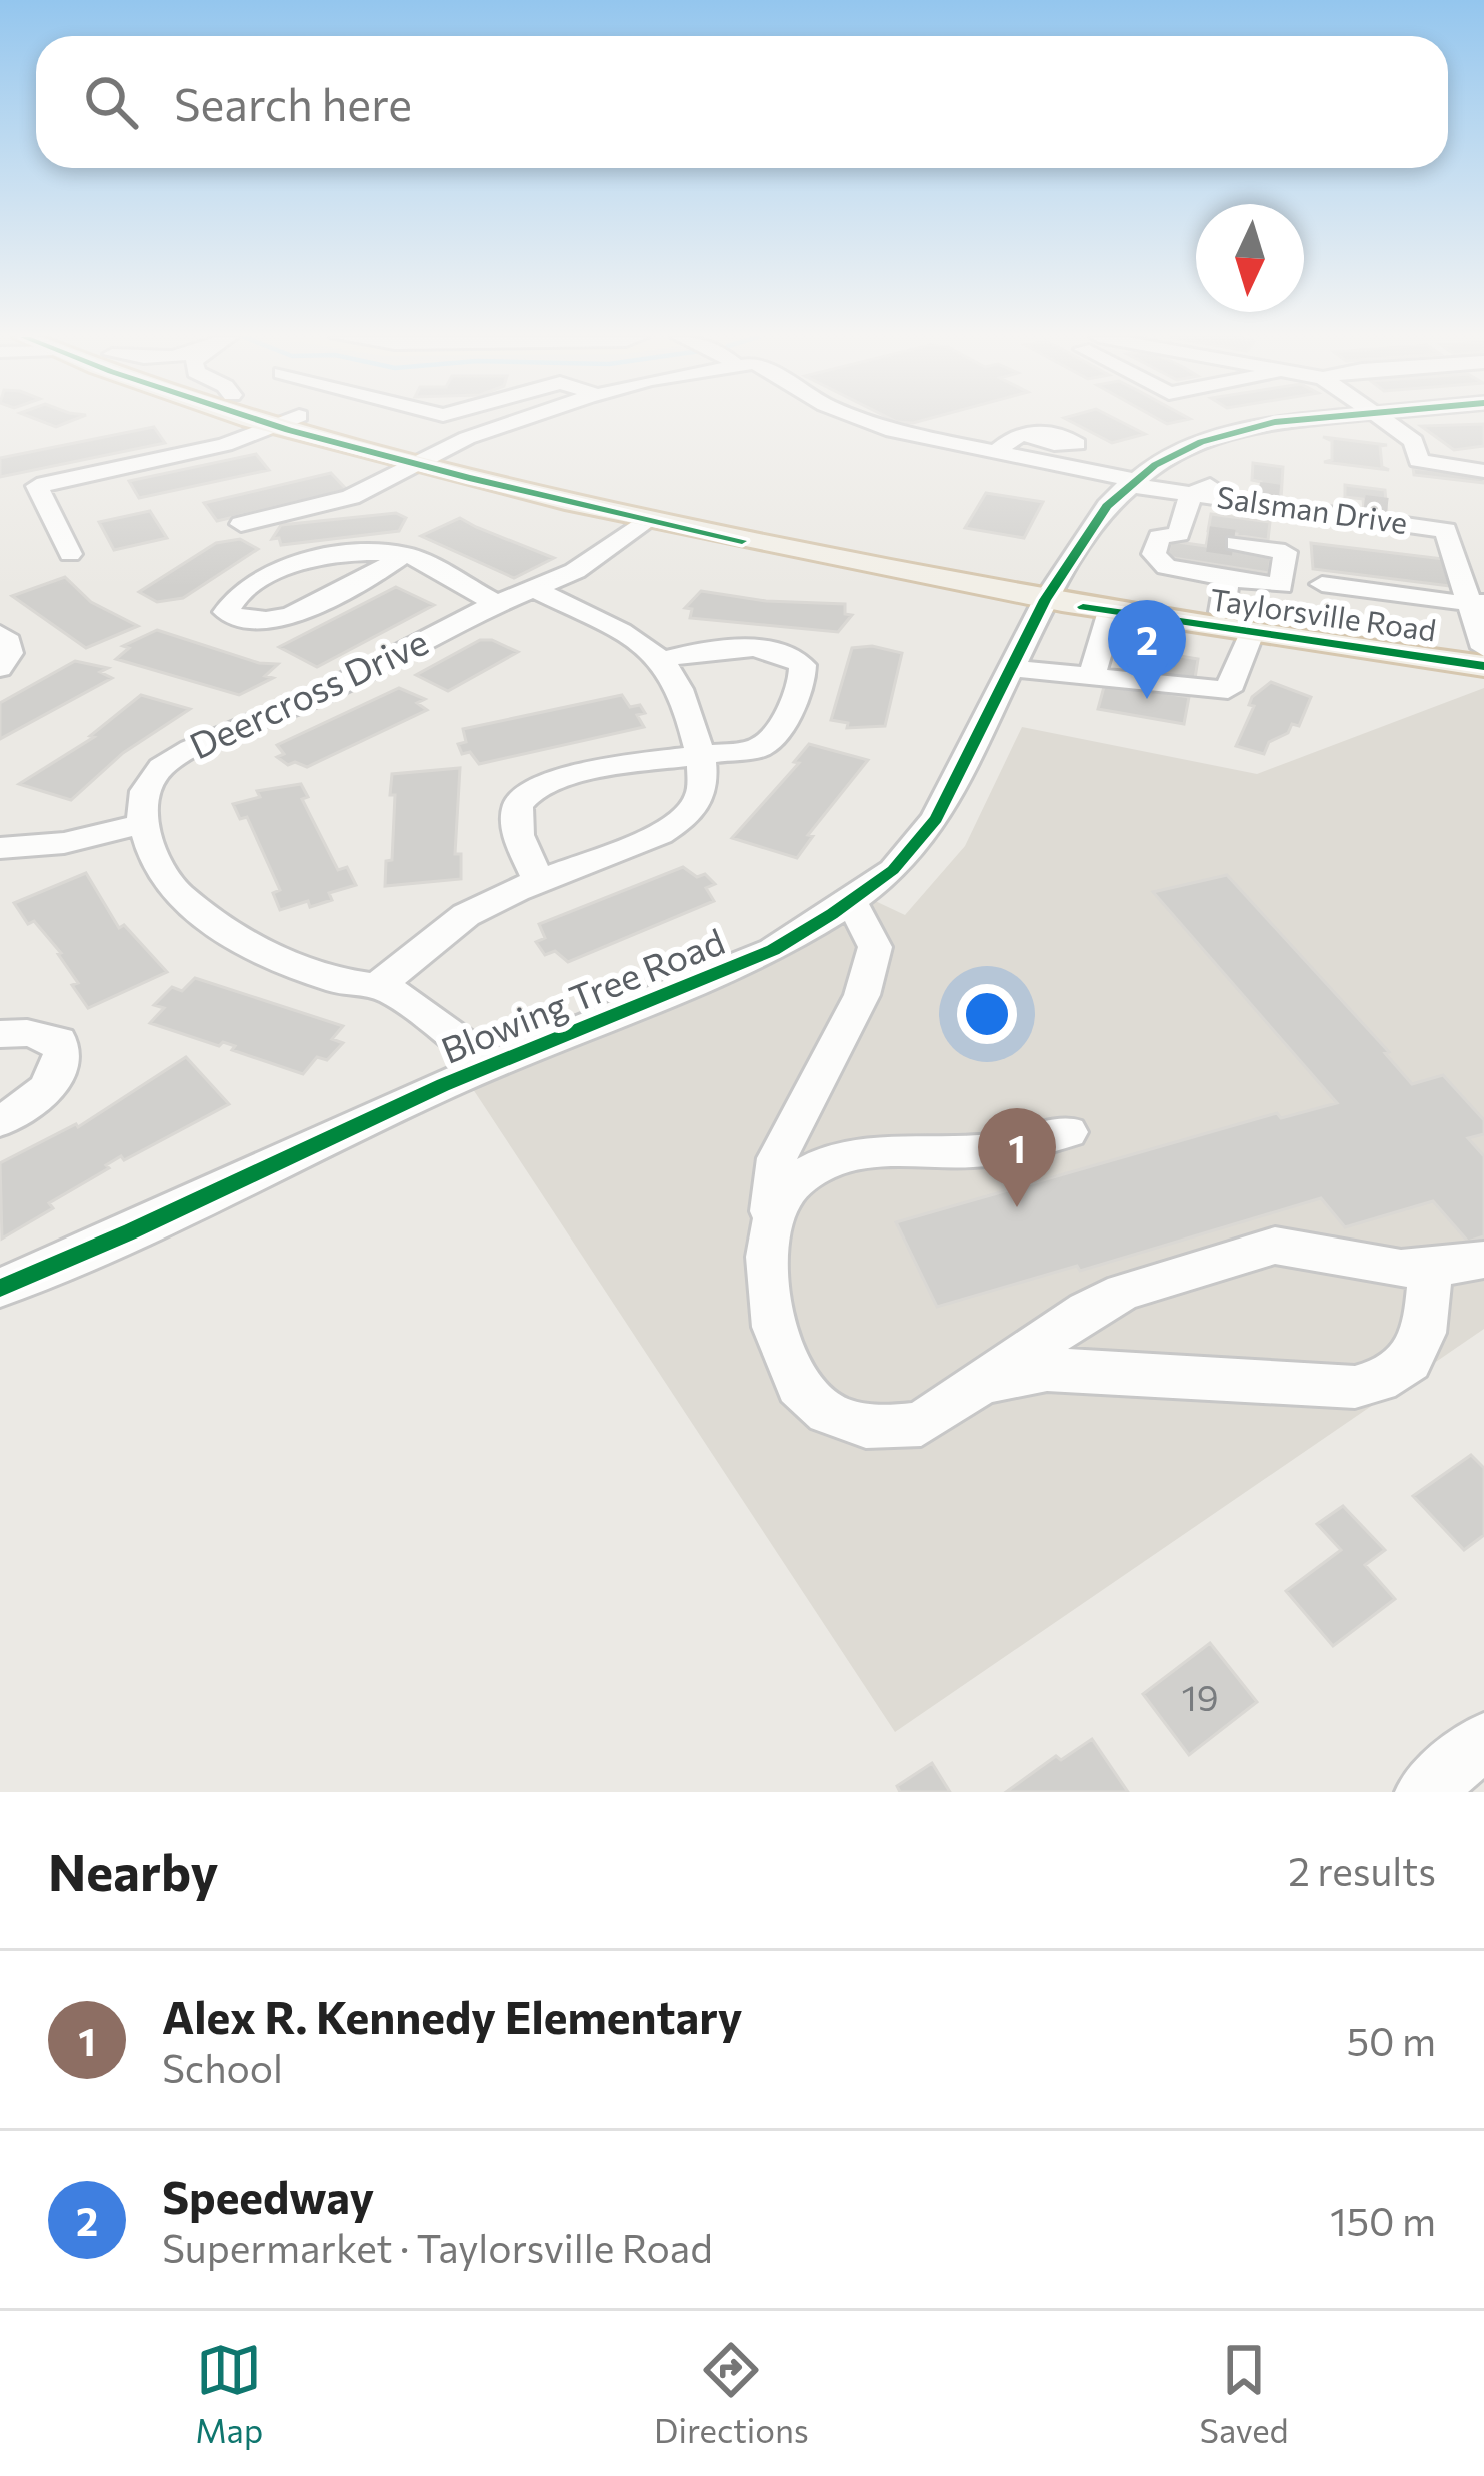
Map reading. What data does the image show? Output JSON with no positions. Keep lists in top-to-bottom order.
{
  "streets": {
    "main road": ["Taylorsville Road"],
    "street": ["Salsman Drive", "Deercross Drive", "Blowing Tree Road"]
  },
  "crossings": [
    ["Salsman Drive", "Taylorsville Road"],
    ["Salsman Drive", "Blowing Tree Road"],
    ["Taylorsville Road", "Deercross Drive"],
    ["Taylorsville Road", "Blowing Tree Road"]
  ],
  "house_numbers": ["19"],
  "north": "bottom",
  "page": {
    "search": "Search here",
    "pins": ["2", "1"],
    "heading": ["Nearby", "2 results"],
    "list": [
      {
        "mark": "1",
        "name": "Alex R. Kennedy Elementary",
        "note": "School",
        "value": "50 m"
      },
      {
        "mark": "2",
        "name": "Speedway",
        "note": "Supermarket · Taylorsville Road",
        "value": "150 m"
      }
    ],
    "nav": ["Map", "Directions", "Saved"]
  }
}
